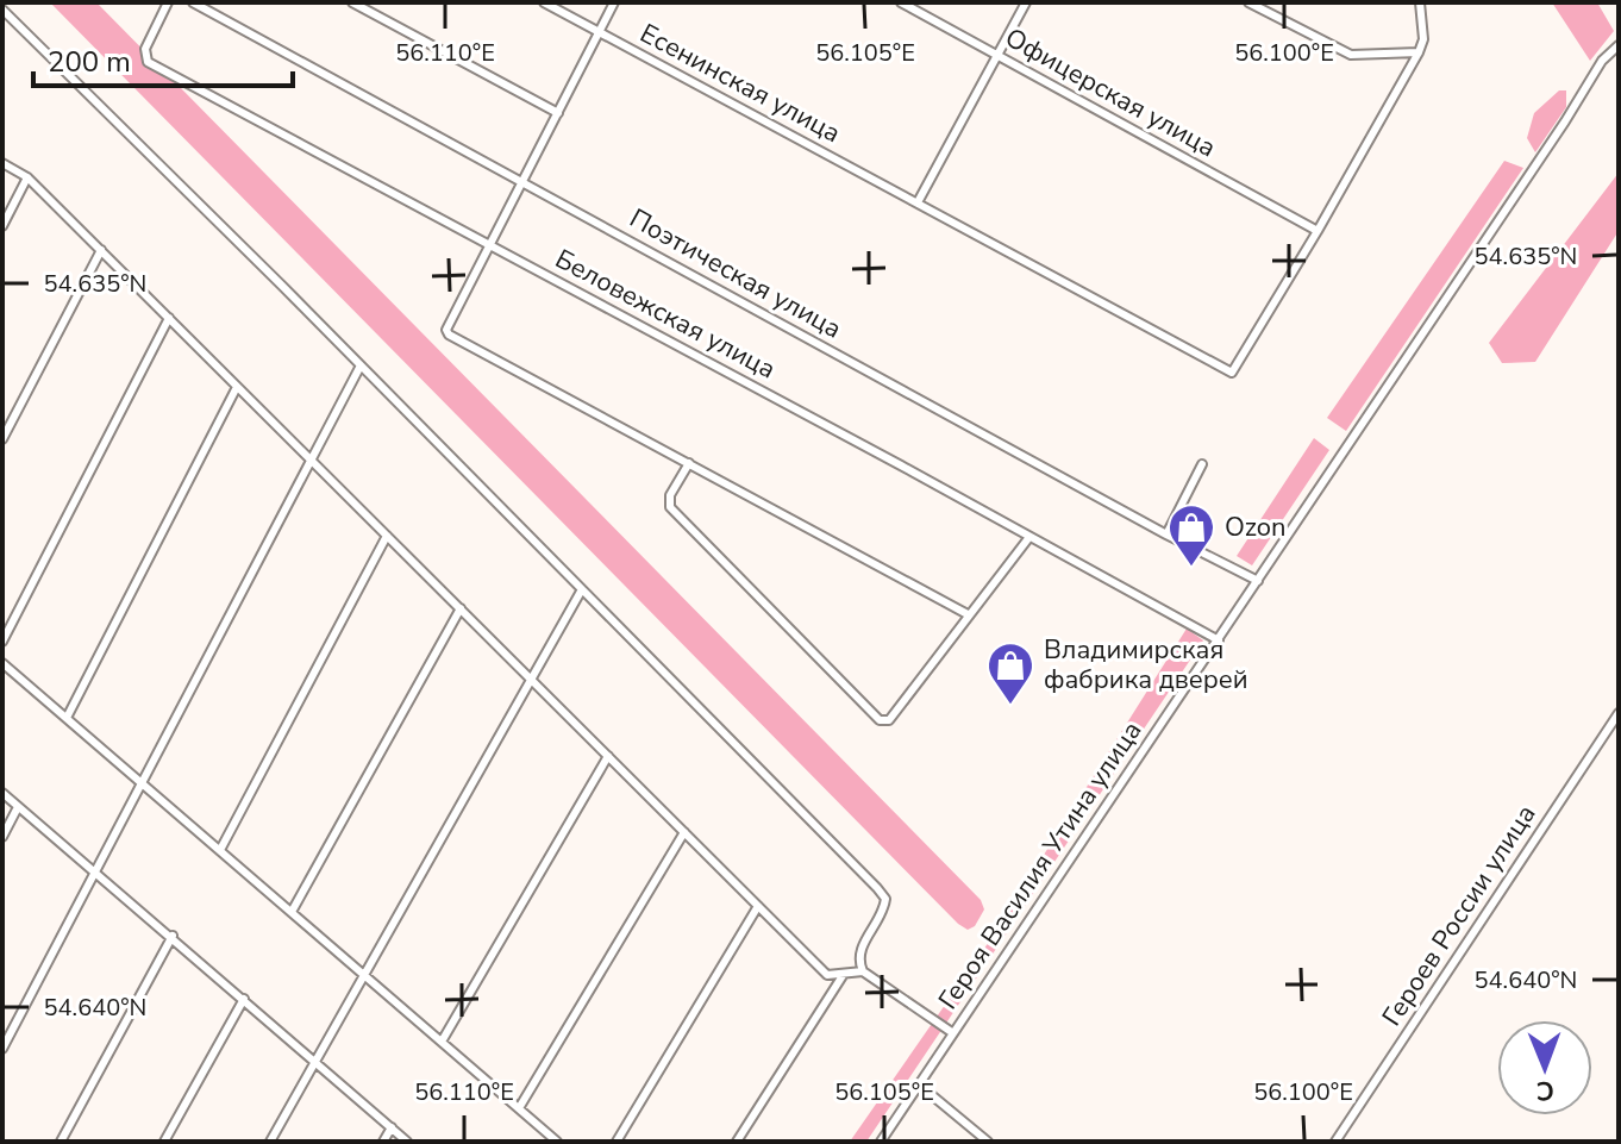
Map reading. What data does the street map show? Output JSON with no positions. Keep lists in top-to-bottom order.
{
  "streets": {
    "street": [
      "Есенинская улица",
      "Офицерская улица",
      "Поэтическая улица",
      "Беловежская улица",
      "Героя Василия Утина улица",
      "Героев России улица"
    ]
  },
  "crossings": [
    ["Есенинская улица", "Офицерская улица"],
    ["Поэтическая улица", "Героя Василия Утина улица"],
    ["Беловежская улица", "Героя Василия Утина улица"]
  ],
  "places": {
    "shop": ["Ozon", "Владимирская фабрика дверей"]
  },
  "scale_bar": "200 m",
  "north": "bottom",
  "coordinates": [
    "56.110°E",
    "56.105°E",
    "56.100°E",
    "54.635°N",
    "54.640°N"
  ]
}
